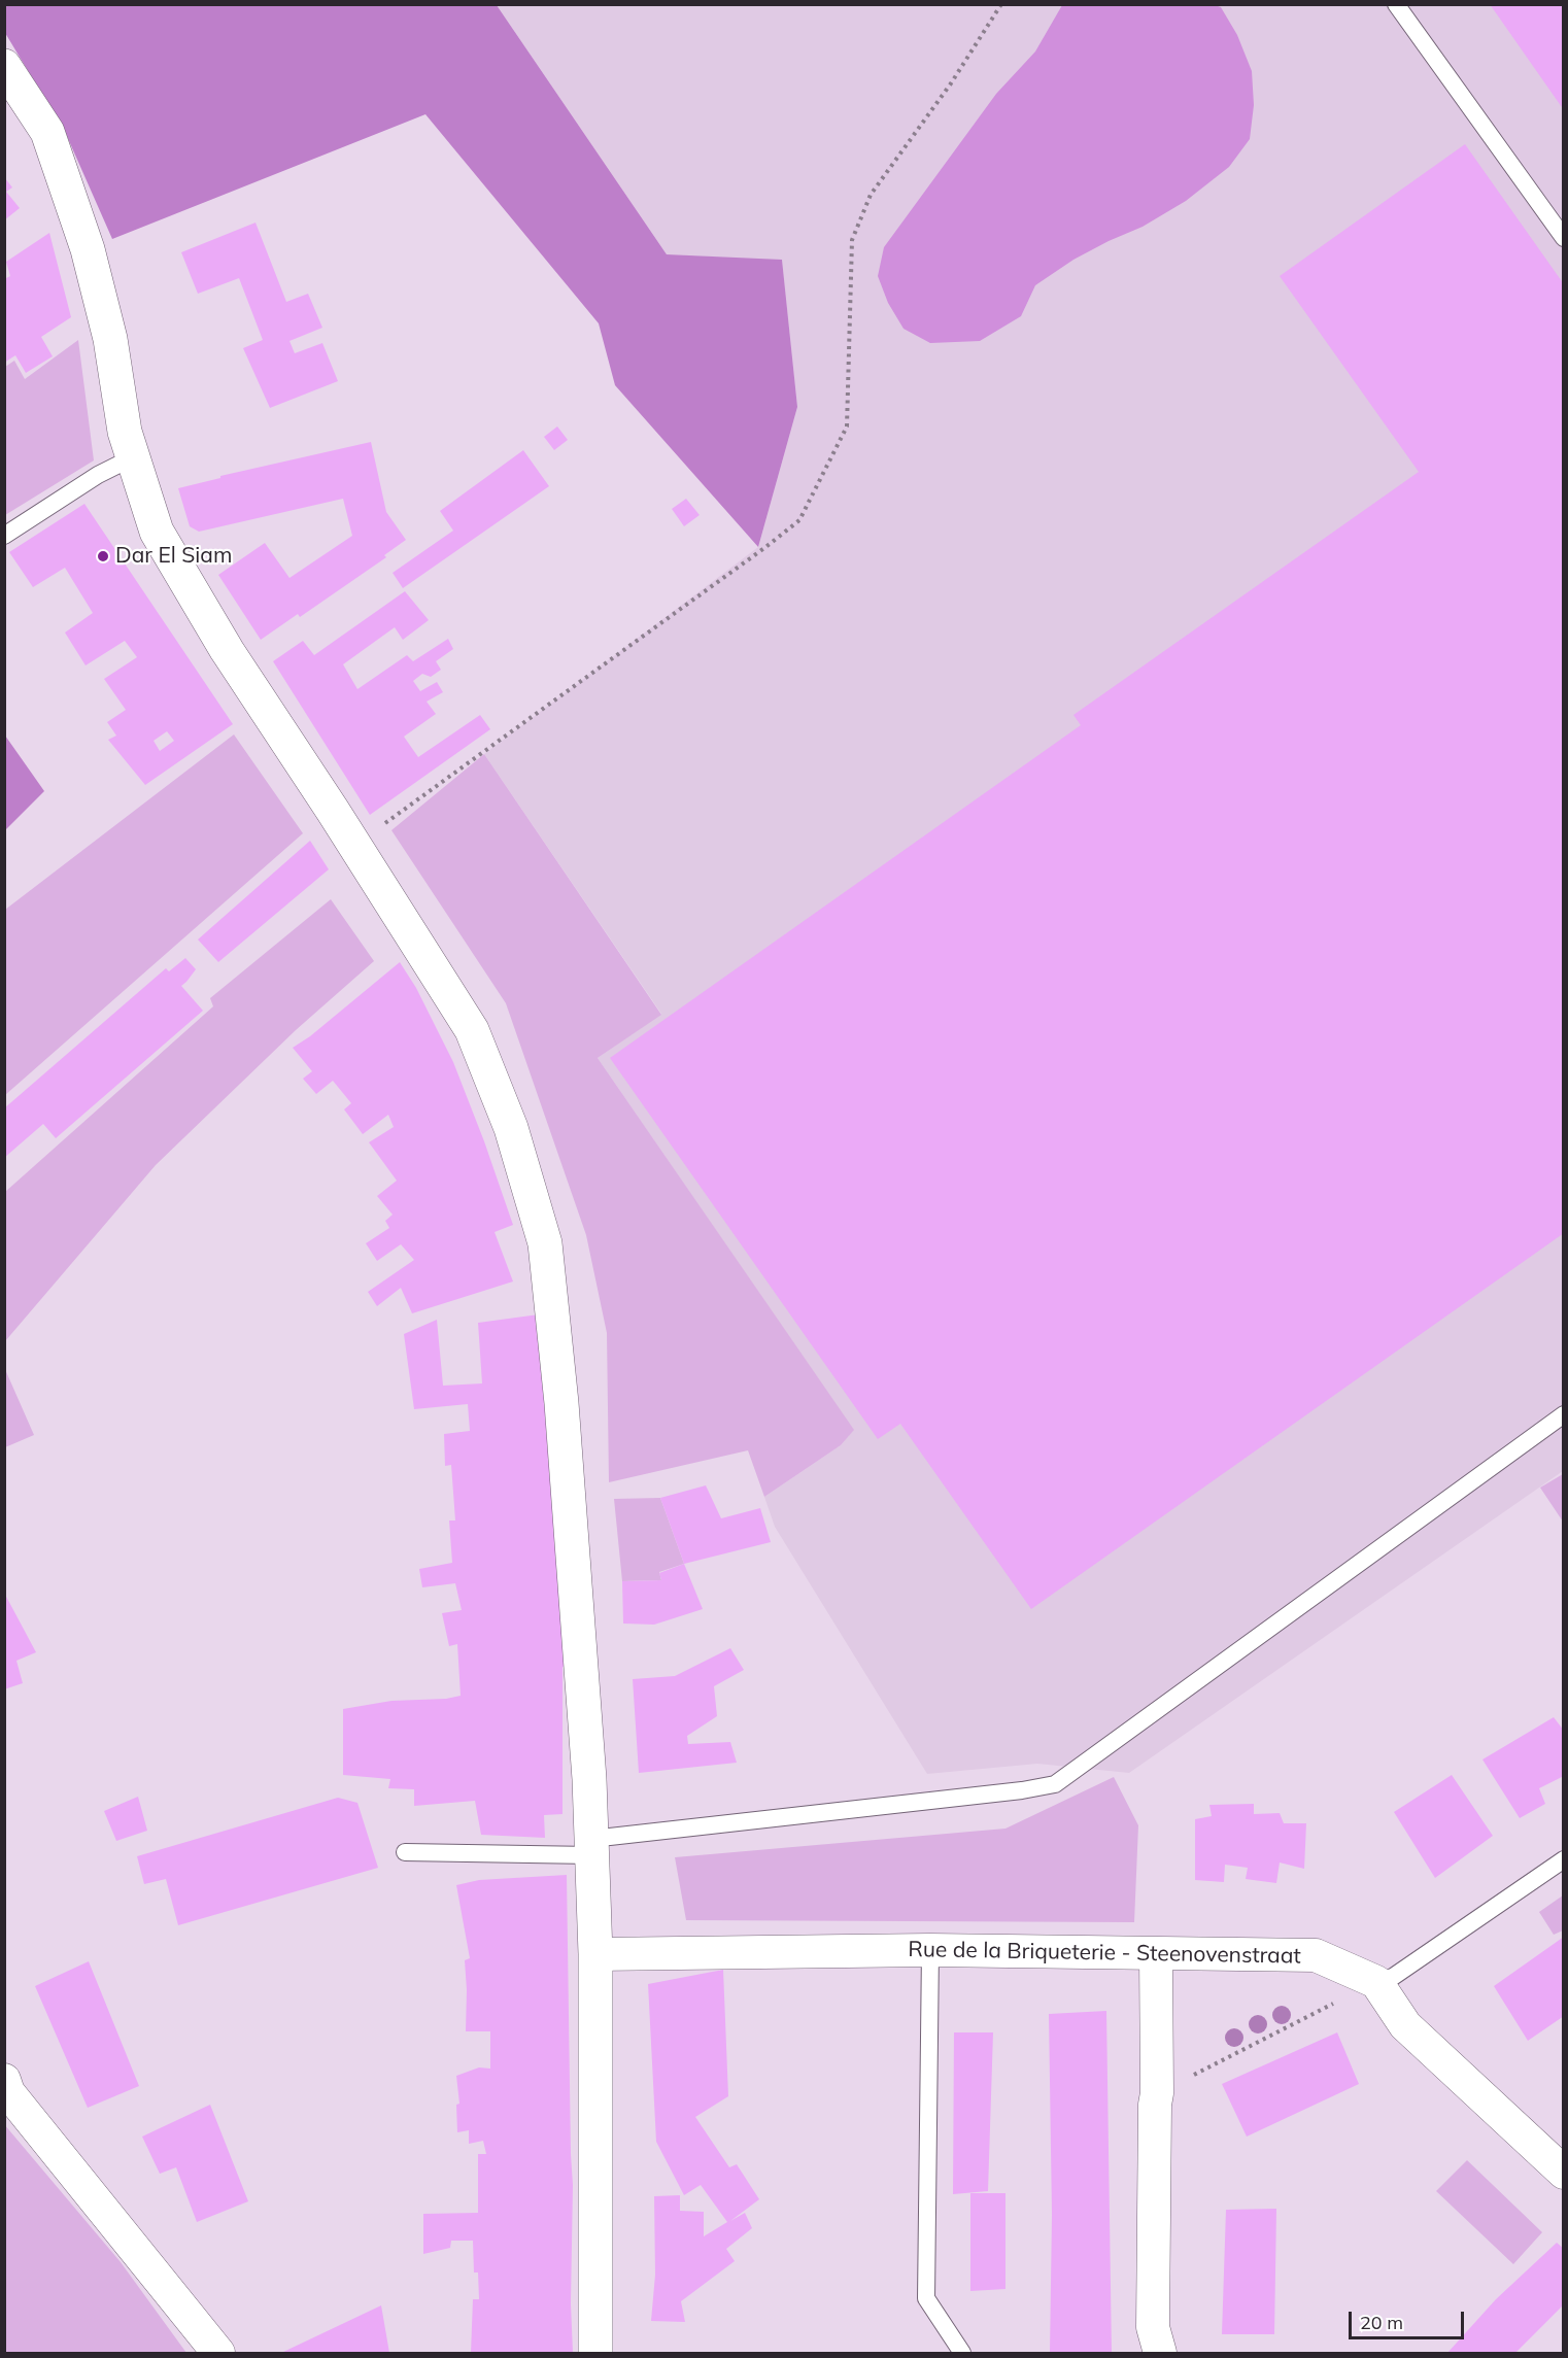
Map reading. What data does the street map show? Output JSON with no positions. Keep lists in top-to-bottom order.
{
  "streets": {
    "street": ["Rue de la Briqueterie - Steenovenstraat"]
  },
  "places": ["Dar El Siam"],
  "scale_bar": "20 m"
}
